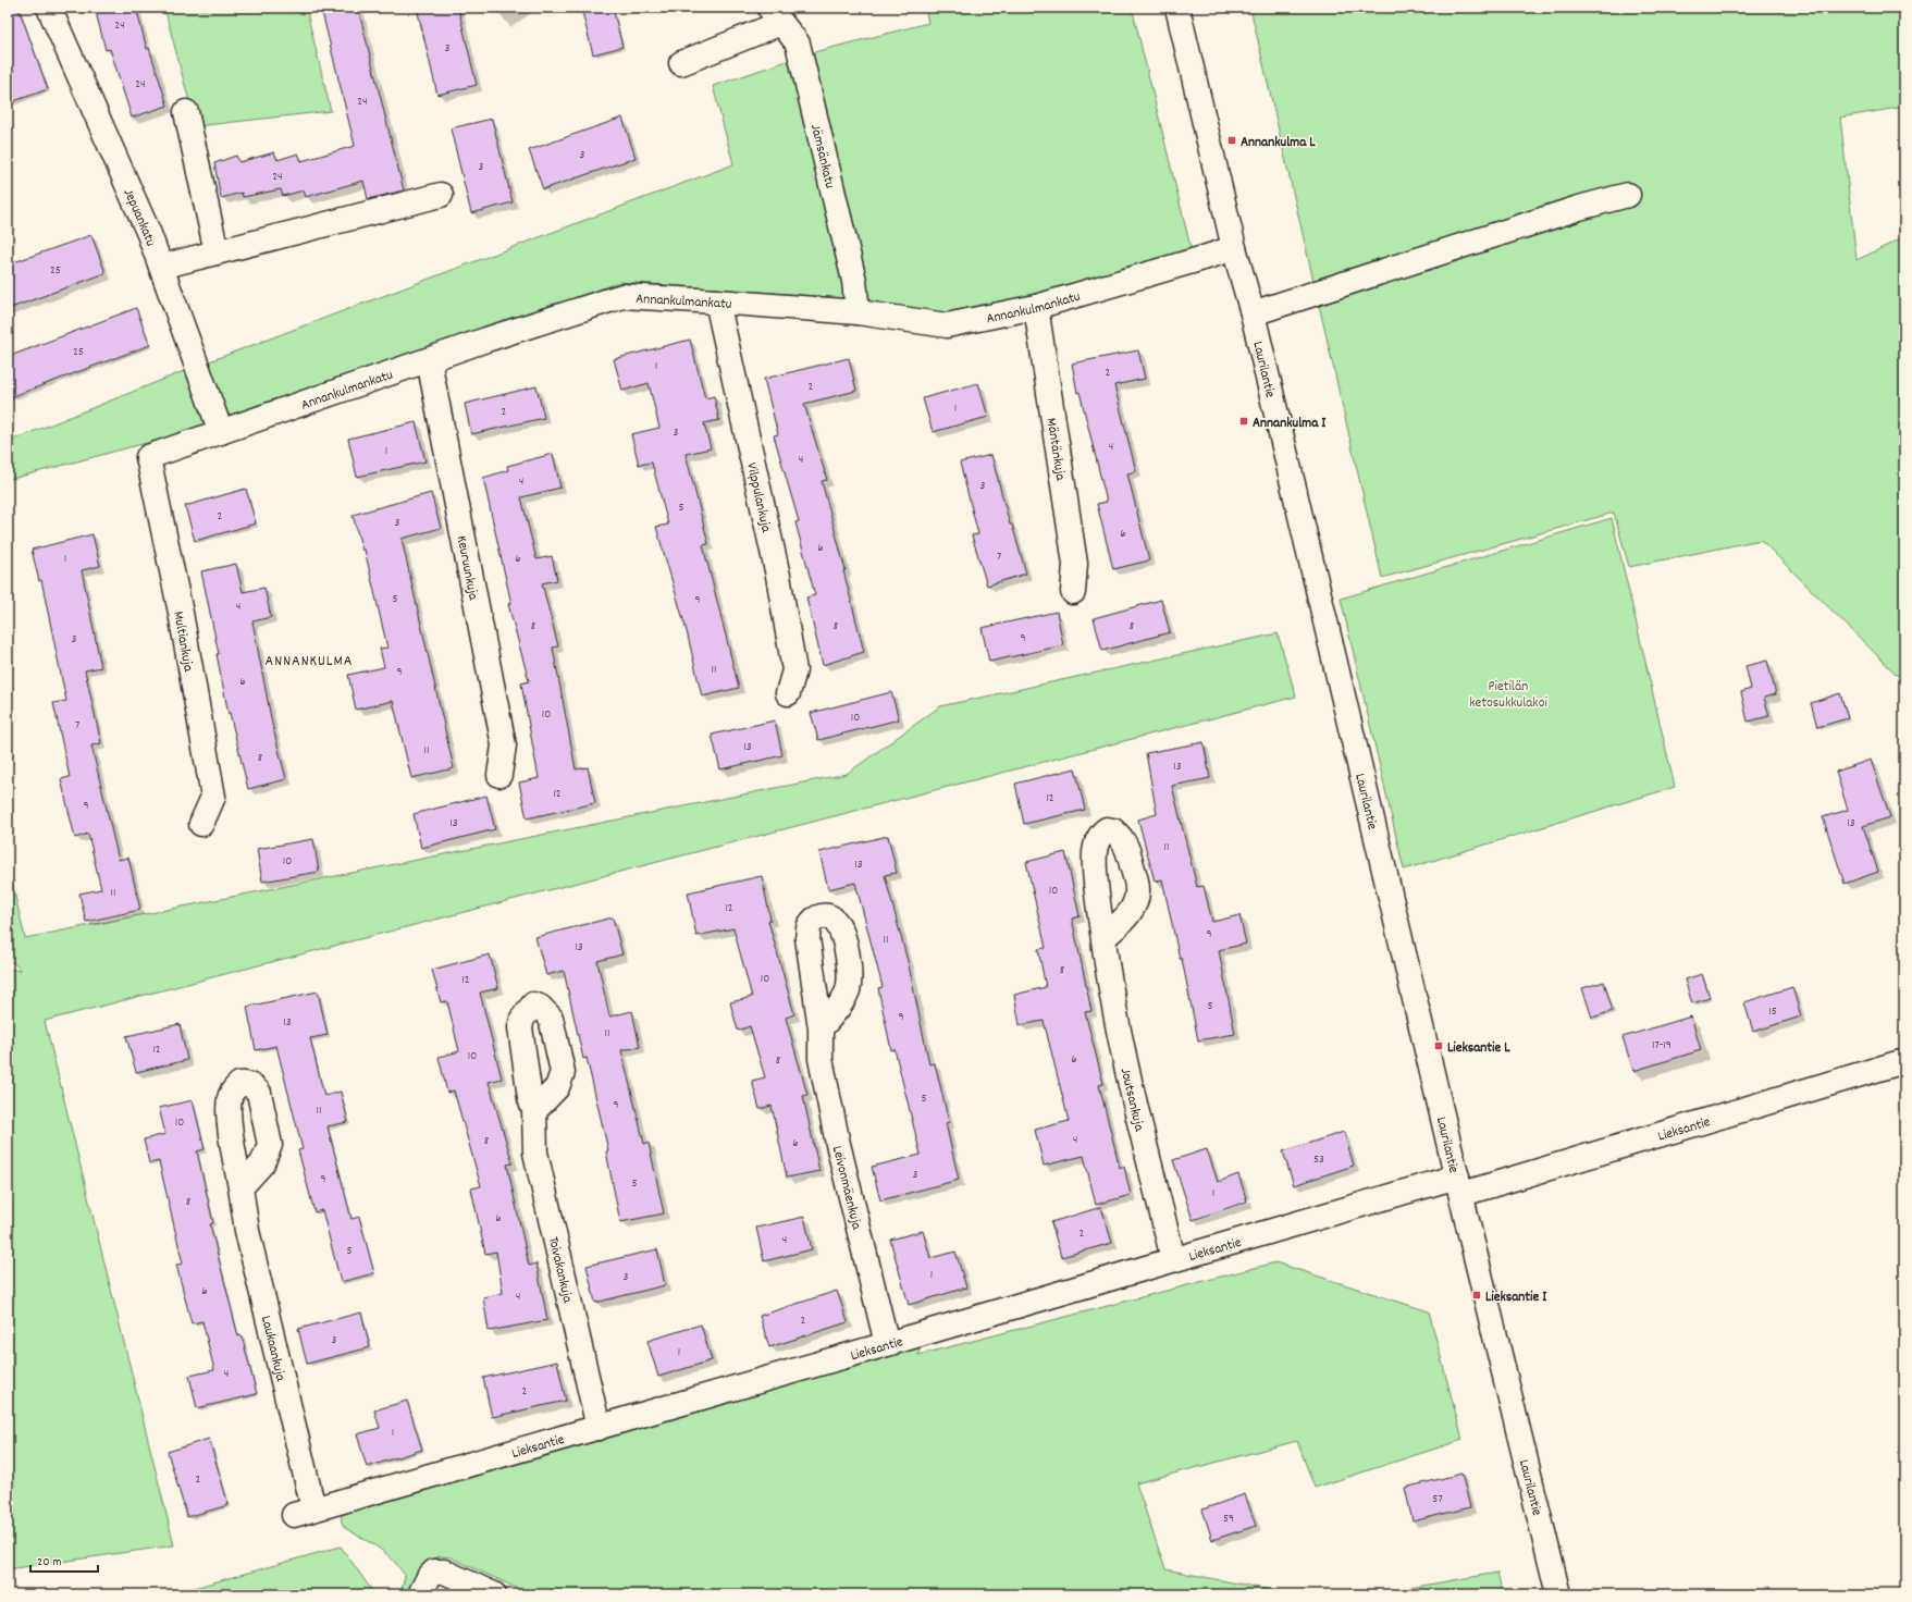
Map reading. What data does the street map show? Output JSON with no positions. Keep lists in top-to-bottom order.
{
  "streets": {
    "street": [
      "Jämsänkatu",
      "Jepuankatu",
      "Annankulmankatu",
      "Laurilantie",
      "Mäntänkuja",
      "Vilppulankuja",
      "Keuruunkuja",
      "Multiankuja",
      "Joutsankuja",
      "Lieksantie",
      "Leivonmäenkuja",
      "Toivakankuja",
      "Laukaankuja"
    ]
  },
  "crossings": [
    ["Jämsänkatu", "Annankulmankatu"],
    ["Jepuankatu", "Annankulmankatu"],
    ["Annankulmankatu", "Laurilantie"],
    ["Annankulmankatu", "Mäntänkuja"],
    ["Annankulmankatu", "Vilppulankuja"],
    ["Annankulmankatu", "Keuruunkuja"],
    ["Annankulmankatu", "Multiankuja"],
    ["Laurilantie", "Lieksantie"],
    ["Joutsankuja", "Lieksantie"],
    ["Lieksantie", "Leivonmäenkuja"],
    ["Lieksantie", "Toivakankuja"],
    ["Lieksantie", "Laukaankuja"]
  ],
  "districts": ["ANNANKULMA"],
  "parks": ["Pietilän ketosukkulakoi"],
  "places": {
    "transit": [
      "Annankulma L",
      "Annankulma I",
      "Lieksantie L",
      "Lieksantie I"
    ]
  },
  "house_numbers": [
    "24",
    "3",
    "24",
    "24",
    "3",
    "3",
    "24",
    "25",
    "25",
    "1",
    "2",
    "2",
    "1",
    "2",
    "3",
    "4",
    "1",
    "4",
    "4",
    "3",
    "5",
    "2",
    "3",
    "6",
    "6",
    "7",
    "1",
    "6",
    "5",
    "9",
    "4",
    "8",
    "8",
    "8",
    "9",
    "3",
    "11",
    "9",
    "6",
    "10",
    "10",
    "7",
    "13",
    "11",
    "8",
    "13",
    "12",
    "12",
    "9",
    "13",
    "13",
    "11",
    "10",
    "13",
    "10",
    "11",
    "12",
    "9",
    "11",
    "13",
    "8",
    "10",
    "12",
    "5",
    "15",
    "9",
    "13",
    "11",
    "17-19",
    "12",
    "10",
    "6",
    "8",
    "5",
    "9",
    "11",
    "10",
    "4",
    "8",
    "6",
    "53",
    "3",
    "9",
    "5",
    "1",
    "8",
    "6",
    "2",
    "4",
    "5",
    "1",
    "3",
    "6",
    "4",
    "2",
    "3",
    "1",
    "4",
    "2",
    "1",
    "2",
    "57",
    "59"
  ],
  "scale_bar": "20 m"
}
